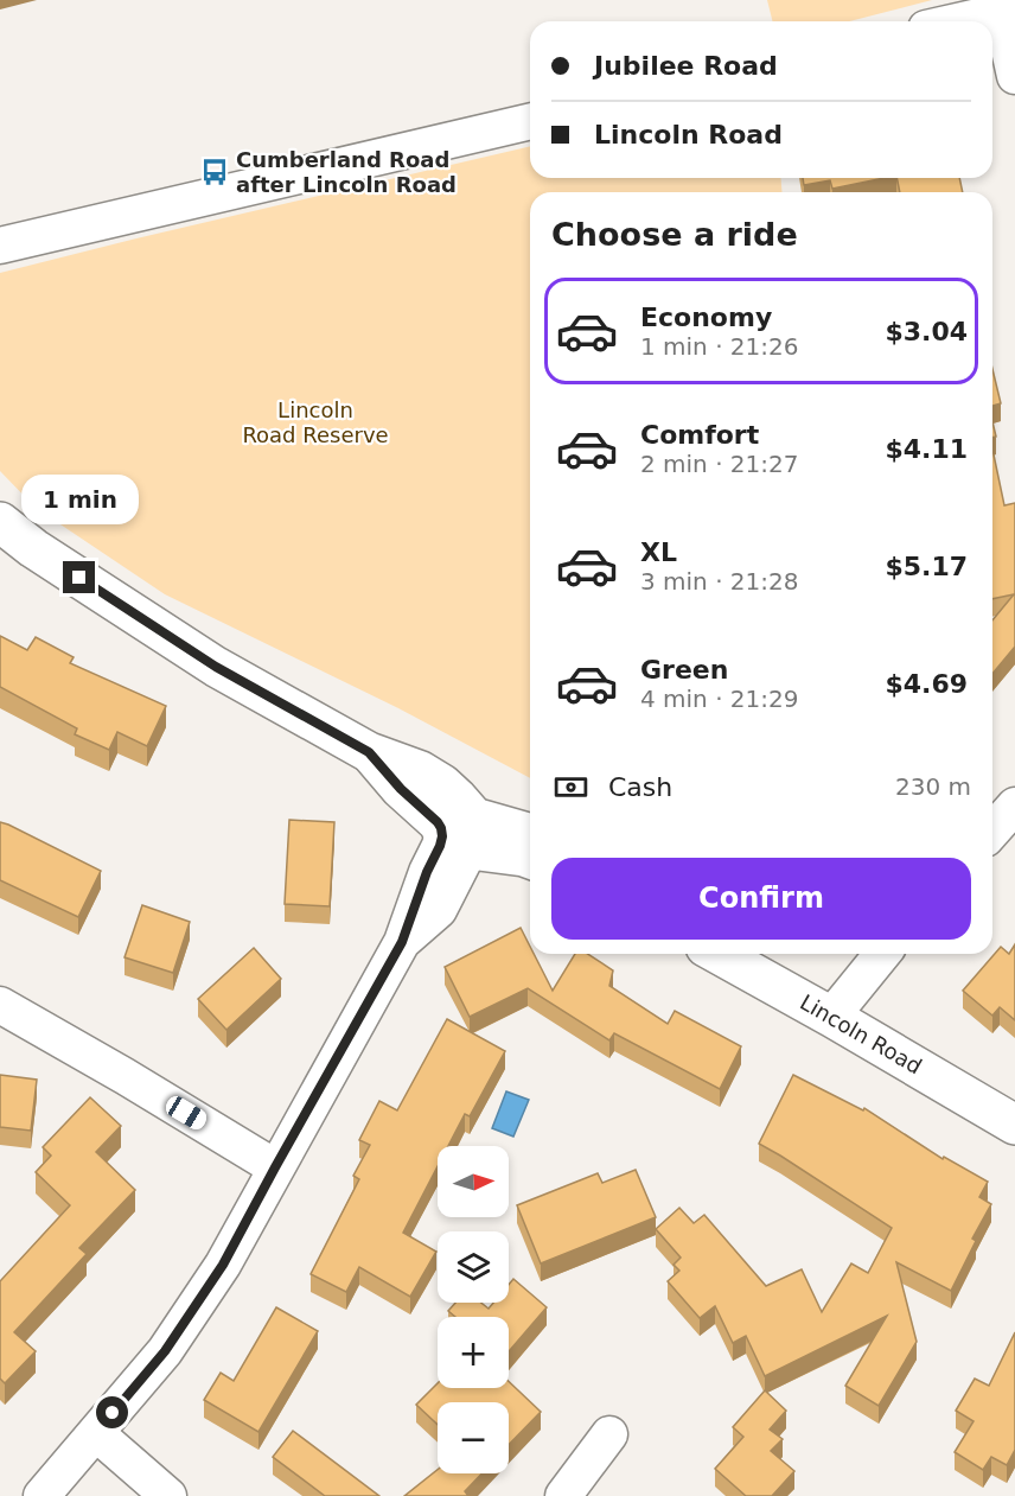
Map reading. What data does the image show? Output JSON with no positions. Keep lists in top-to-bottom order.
{
  "streets": {
    "street": ["Lincoln Road"]
  },
  "parks": ["Lincoln Road Reserve"],
  "places": {
    "bus stop": ["Cumberland Road after Lincoln Road"]
  },
  "north": "right",
  "page": {
    "banner": ["Jubilee Road", "Lincoln Road"],
    "heading": "Choose a ride",
    "list": [
      {
        "name": "Economy",
        "note": "1 min · 21:26",
        "value": "$3.04"
      },
      {
        "name": "Comfort",
        "note": "2 min · 21:27",
        "value": "$4.11"
      },
      {
        "name": "XL",
        "note": "3 min · 21:28",
        "value": "$5.17"
      },
      {
        "name": "Green",
        "note": "4 min · 21:29",
        "value": "$4.69"
      }
    ],
    "bubble": "1 min",
    "pay": ["Cash", "230 m"],
    "buttons": "Confirm",
    "map_buttons": ["+", "−"]
  }
}
